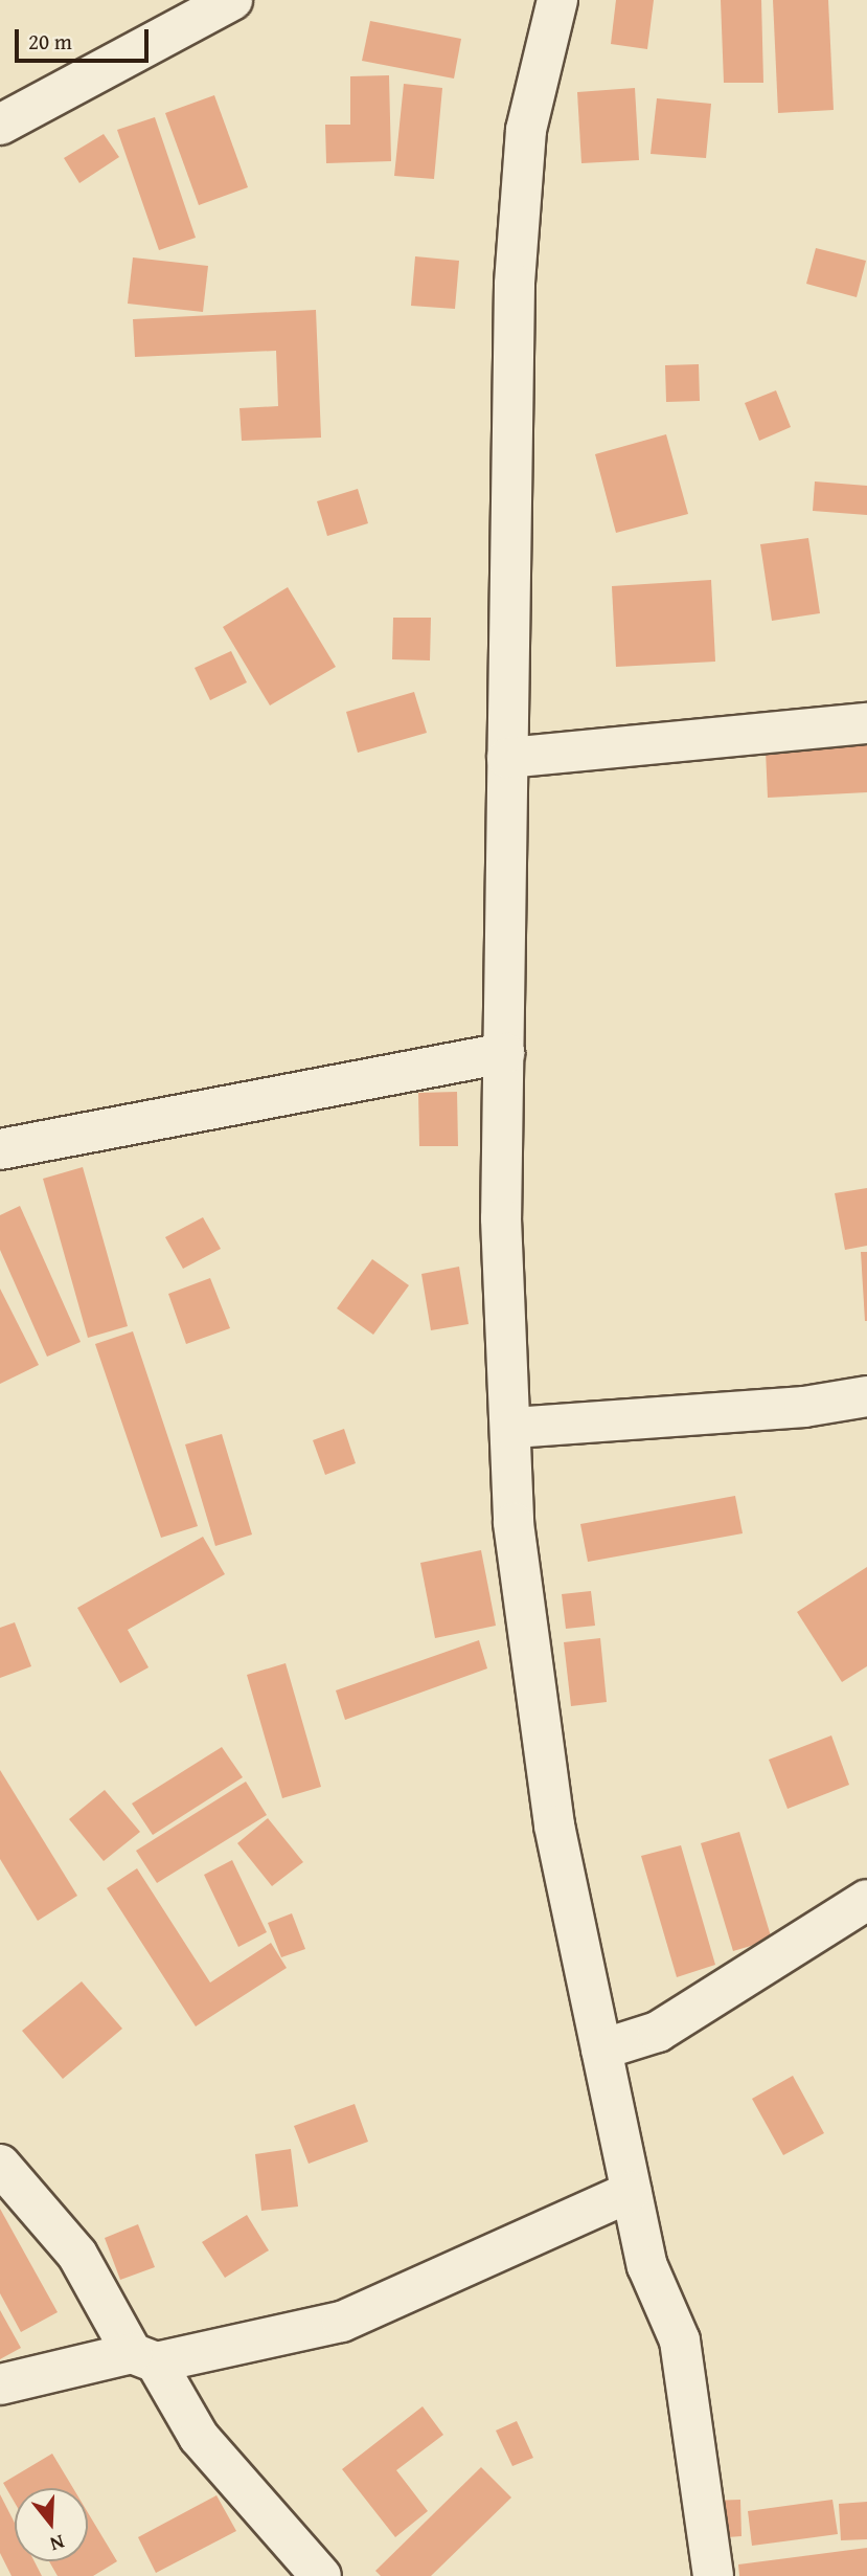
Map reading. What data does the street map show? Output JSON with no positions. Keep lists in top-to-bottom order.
{
  "scale_bar": "20 m",
  "north": "bottom"
}
